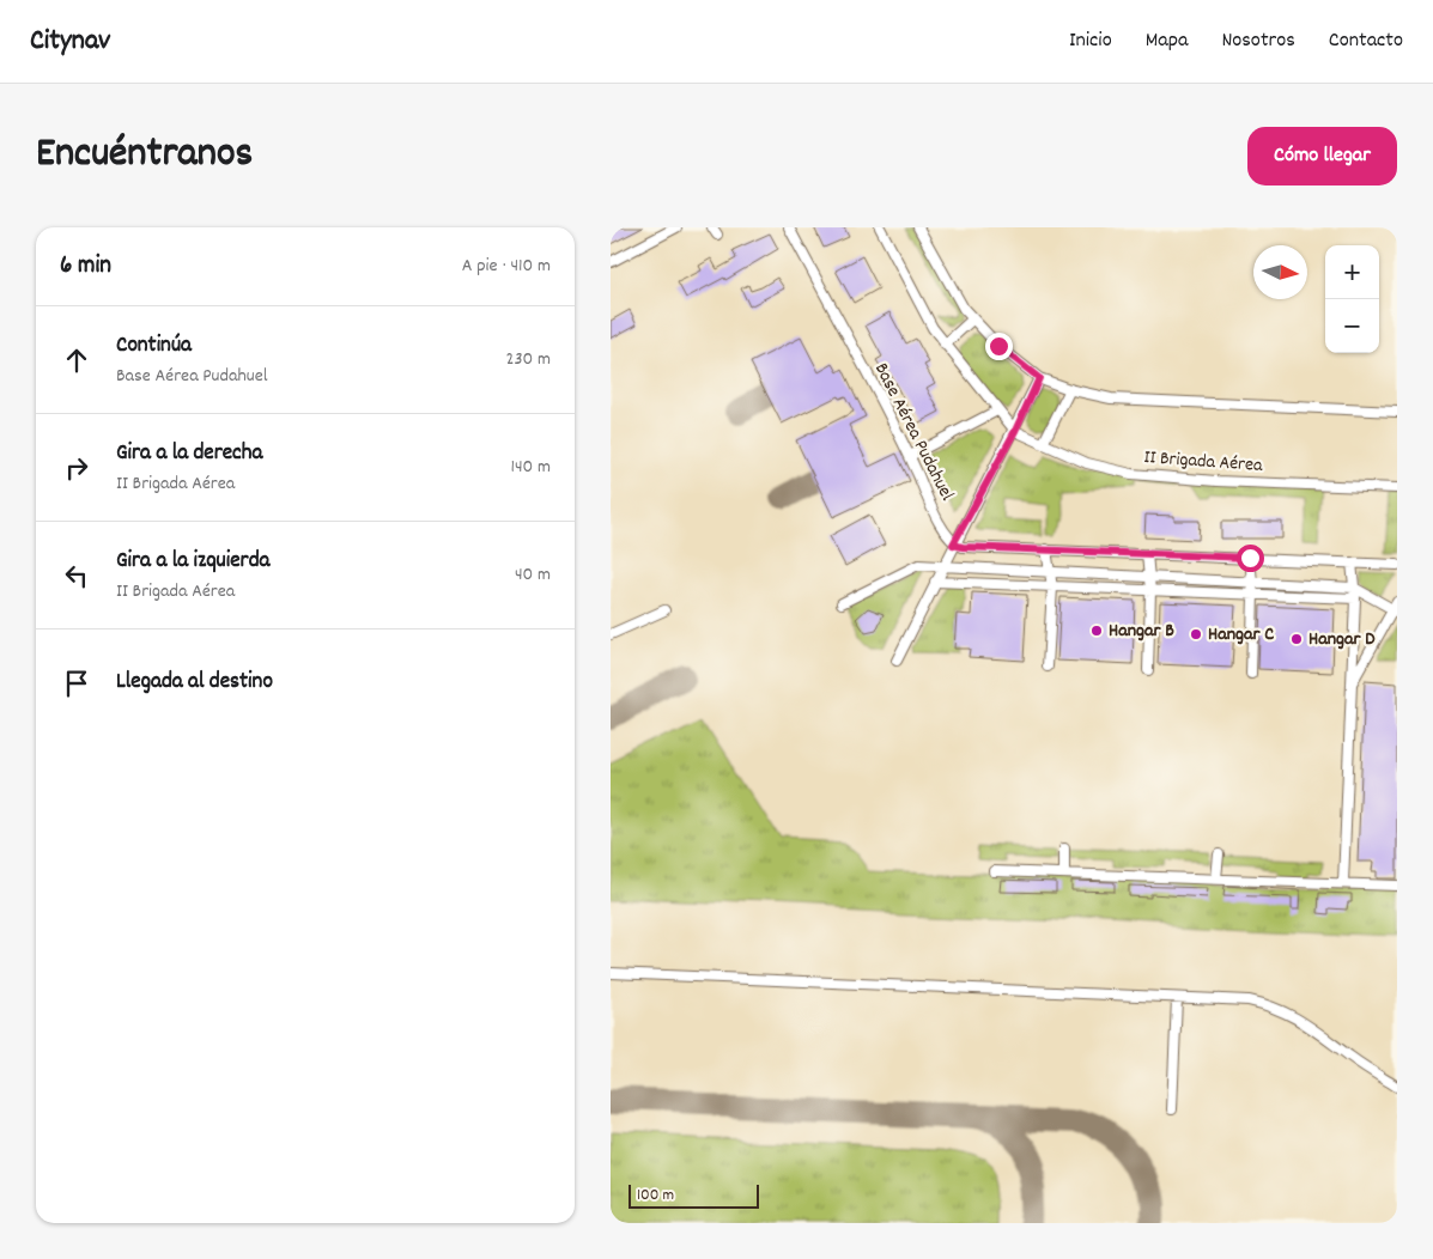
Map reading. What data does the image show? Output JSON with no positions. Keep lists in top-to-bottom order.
{
  "streets": {
    "street": ["Base Aérea Pudahuel", "II Brigada Aérea"]
  },
  "places": ["Hangar B", "Hangar C", "Hangar D"],
  "scale_bar": "100 m",
  "north": "right",
  "page": {
    "header": "Citynav",
    "nav": [
      "Inicio",
      "Mapa",
      "Nosotros",
      "Contacto"
    ],
    "title": "Encuéntranos",
    "buttons": "Cómo llegar",
    "heading": ["6 min", "A pie · 410 m"],
    "map_buttons": ["+", "−"],
    "list": [
      ["Continúa", "Base Aérea Pudahuel", "230 m"],
      ["Gira a la derecha", "II Brigada Aérea", "140 m"],
      ["Gira a la izquierda", "II Brigada Aérea", "40 m"],
      "Llegada al destino"
    ],
    "scale": "100 m"
  }
}
